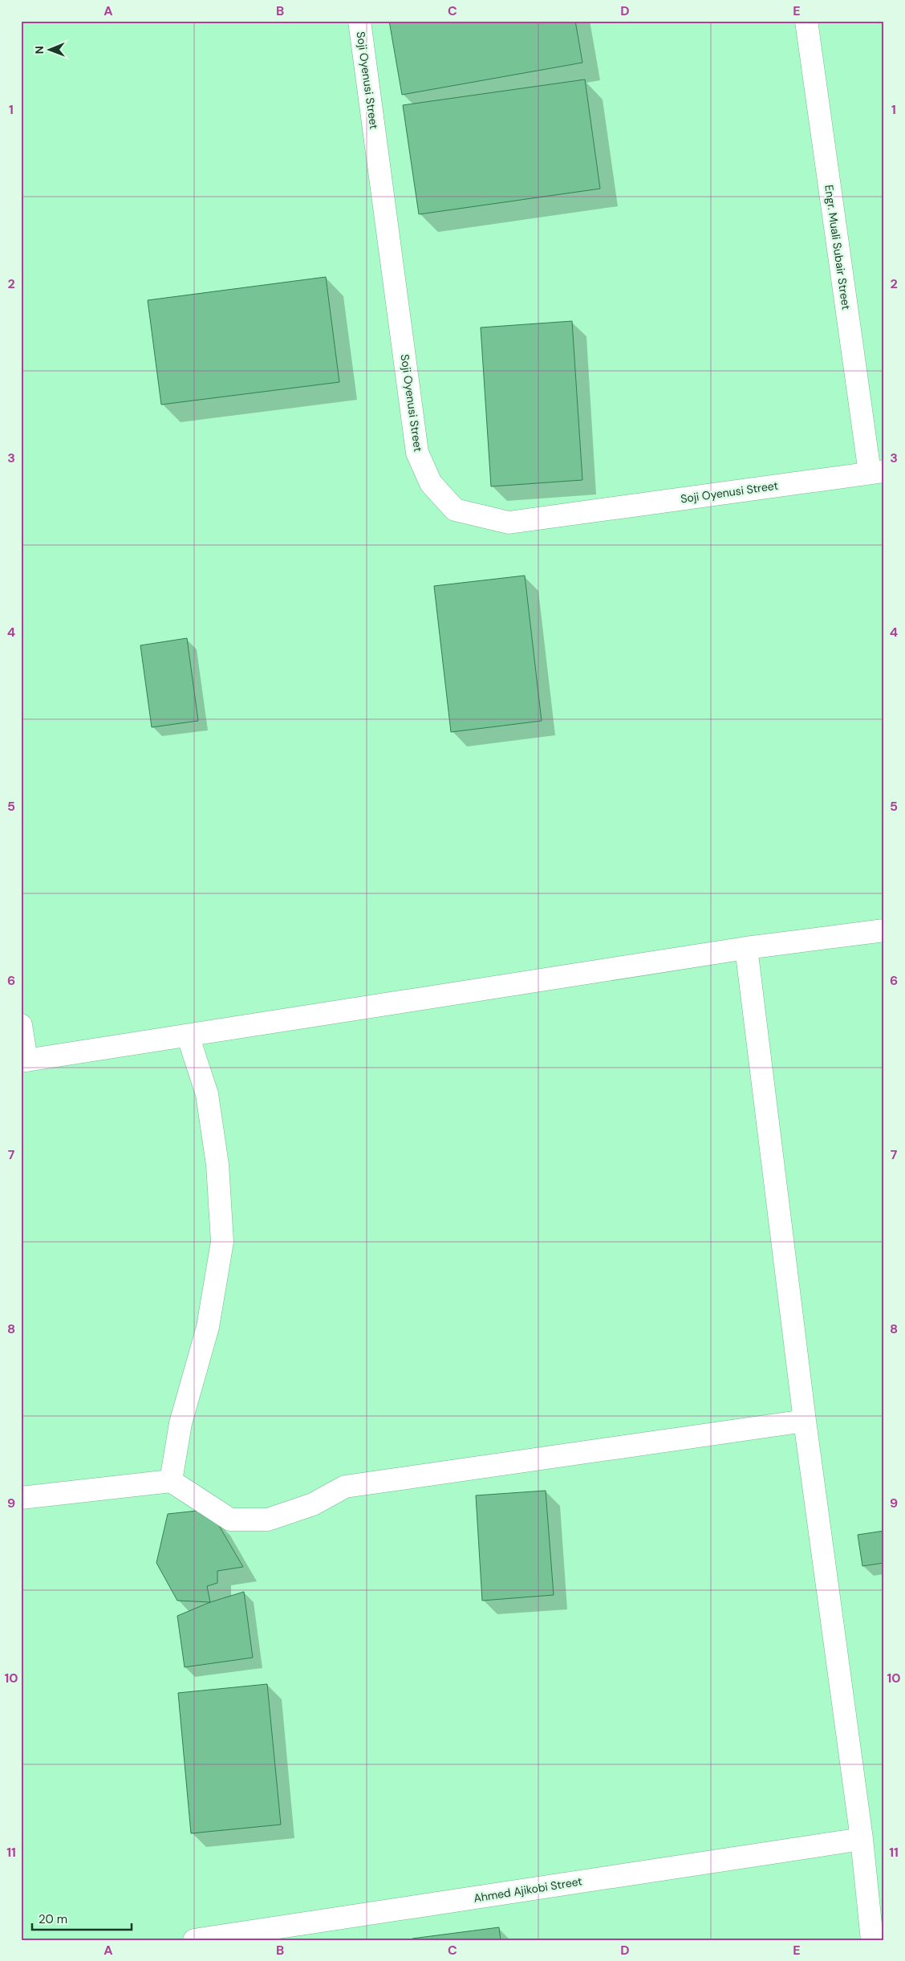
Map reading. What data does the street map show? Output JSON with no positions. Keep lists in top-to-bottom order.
{
  "streets": {
    "street": ["Soji Oyenusi Street", "Engr. Muali Subair Street", "Ahmed Ajikobi Street"]
  },
  "crossings": [
    ["Soji Oyenusi Street", "Engr. Muali Subair Street"]
  ],
  "scale_bar": "20 m",
  "north": "left",
  "grid": {
    "columns": [
      "A",
      "B",
      "C",
      "D",
      "E"
    ],
    "rows": [
      "1",
      "2",
      "3",
      "4",
      "5",
      "6",
      "7",
      "8",
      "9",
      "10",
      "11"
    ]
  }
}
